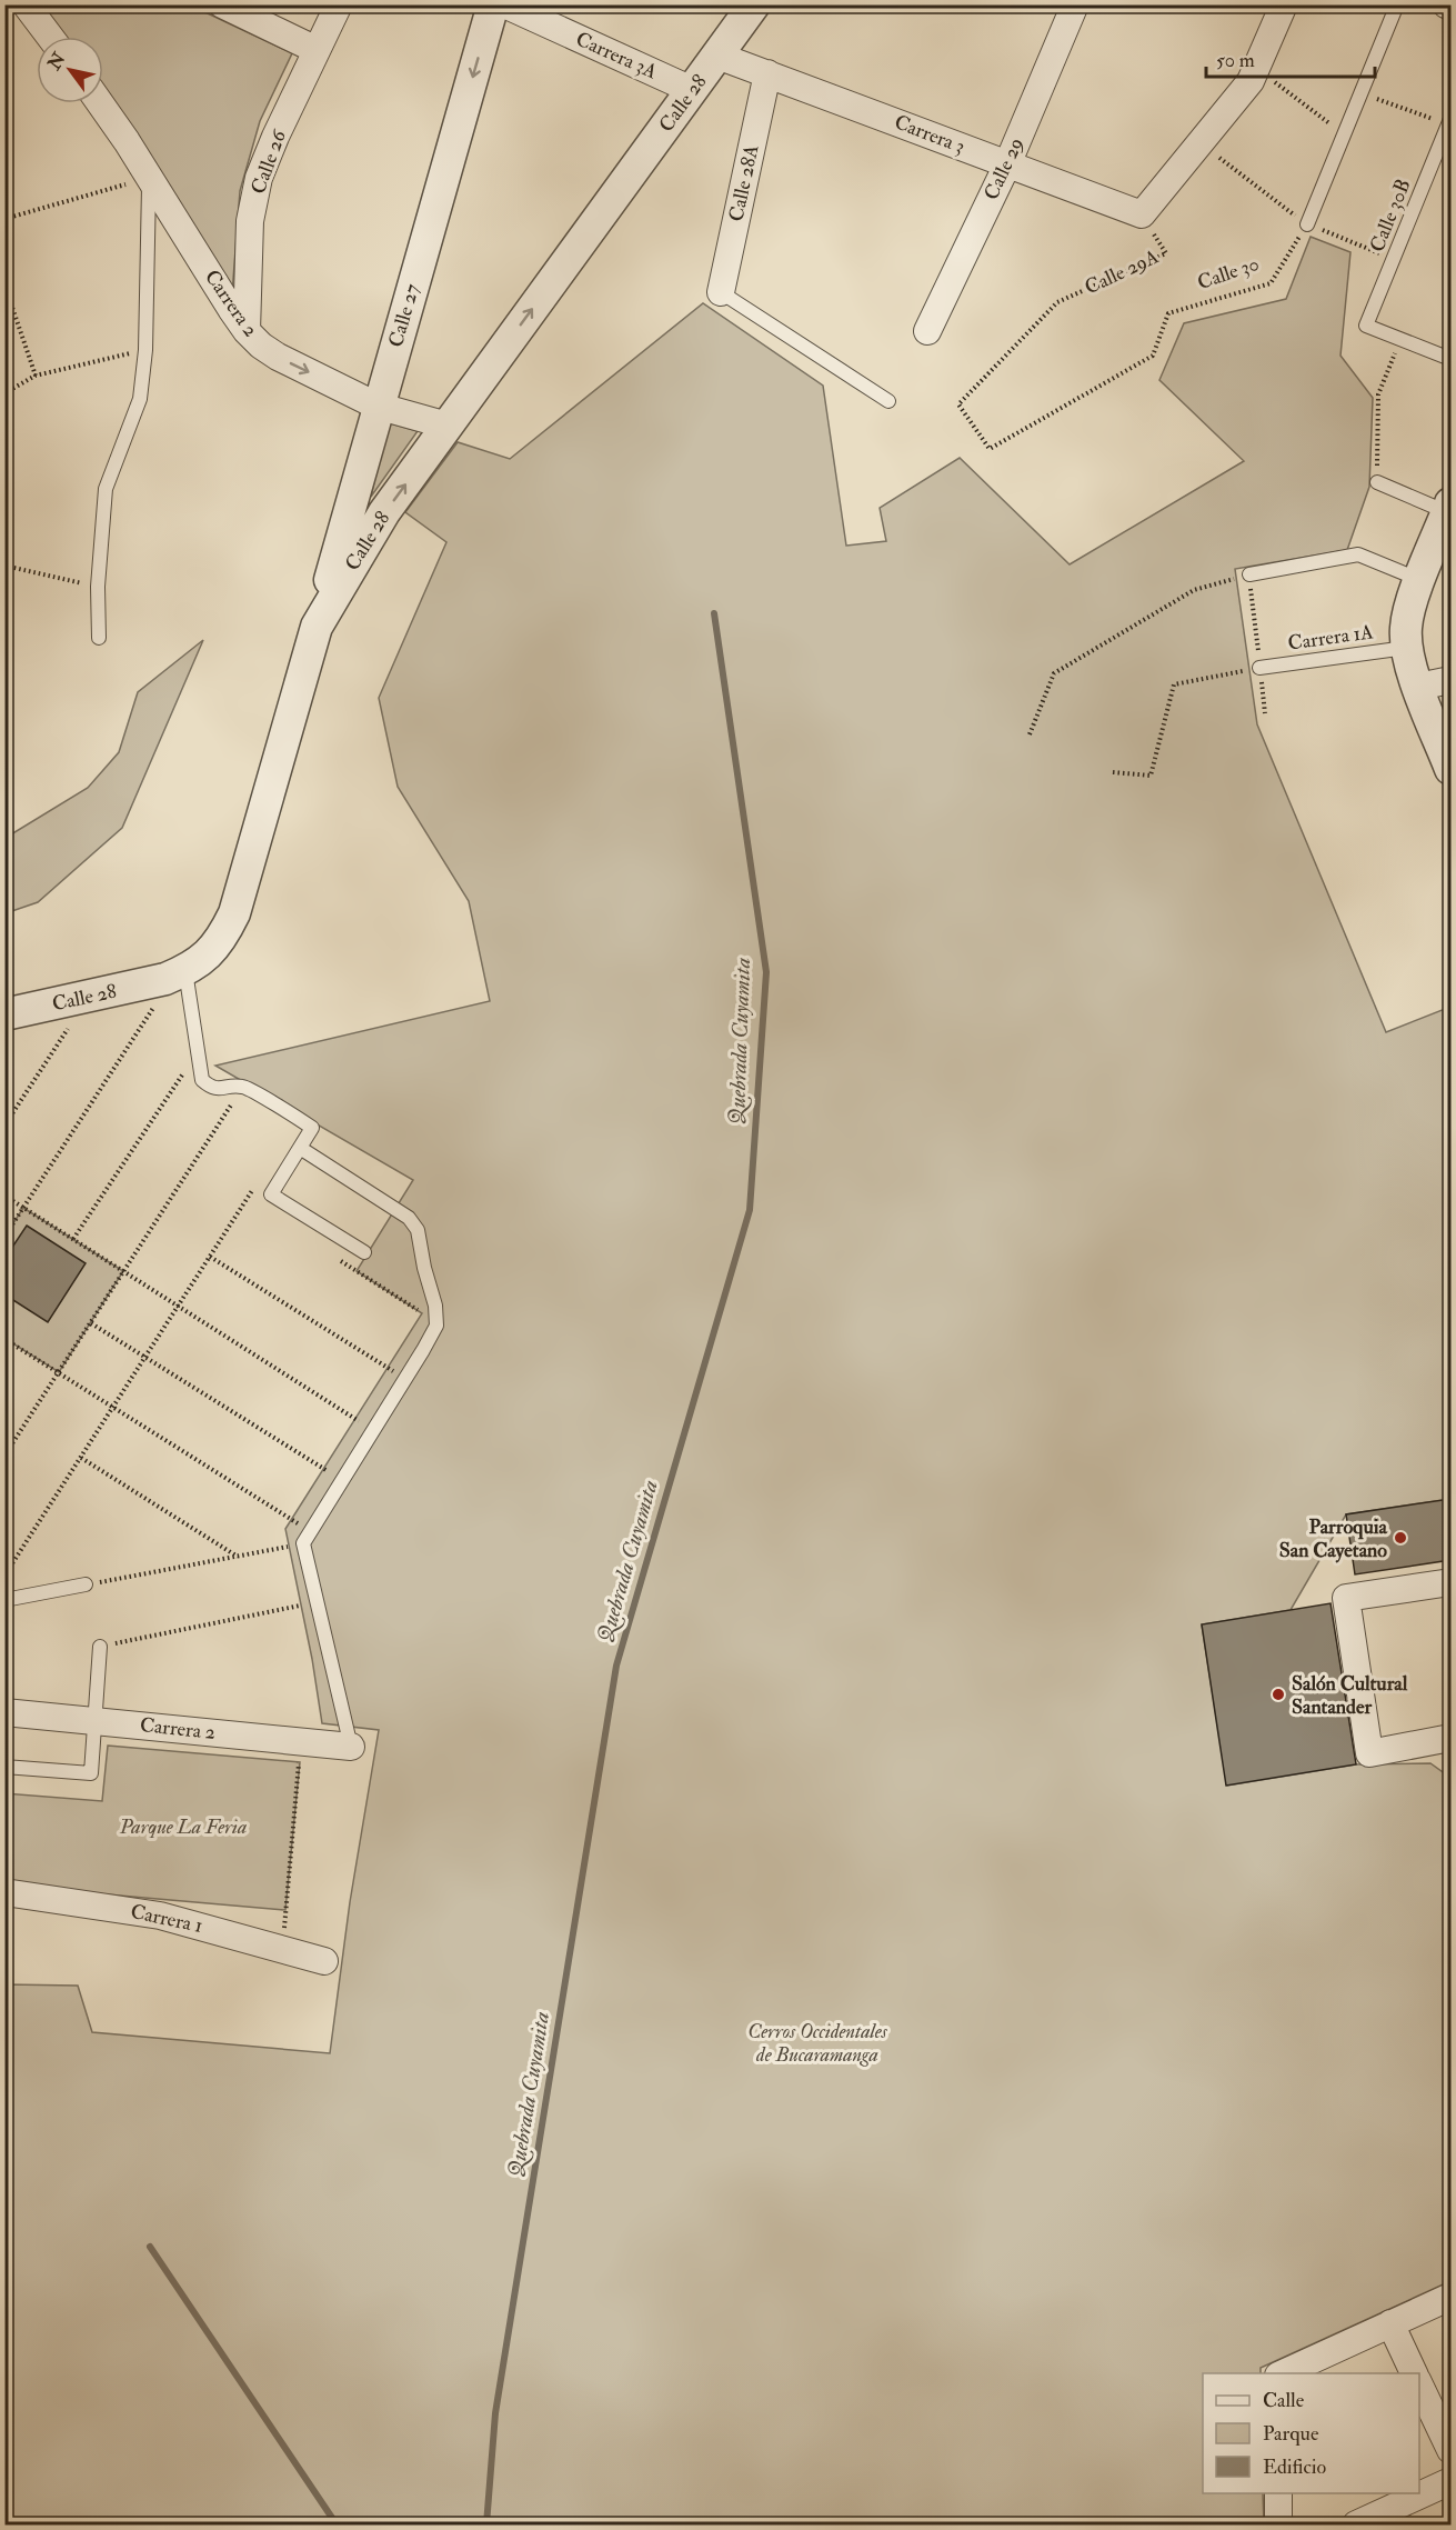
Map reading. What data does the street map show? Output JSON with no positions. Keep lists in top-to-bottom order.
{
  "streets": {
    "street": [
      "Carrera 3A",
      "Calle 28",
      "Carrera 3",
      "Calle 26",
      "Calle 29",
      "Calle 28A",
      "Carrera 2",
      "Calle 27",
      "Carrera 1"
    ],
    "lane": ["Calle 30B", "Carrera 1A"],
    "path": ["Calle 29A", "Calle 30"]
  },
  "crossings": [
    ["Carrera 3A", "Calle 28"],
    ["Calle 28", "Carrera 3"],
    ["Calle 28", "Carrera 2"],
    ["Calle 28", "Calle 27"],
    ["Carrera 3", "Calle 29"],
    ["Carrera 3", "Calle 28A"],
    ["Carrera 3", "Calle 29A"],
    ["Calle 26", "Carrera 2"],
    ["Calle 29A", "Calle 30"],
    ["Carrera 2", "Calle 27"]
  ],
  "one_way": ["Calle 28", "Calle 27"],
  "water": ["Quebrada Cuyamita"],
  "parks": ["Parque La Feria", "Cerros Occidentales de Bucaramanga"],
  "places": ["Parroquia San Cayetano", "Salón Cultural Santander"],
  "legend": ["Calle", "Parque", "Edificio"],
  "scale_bar": "50 m",
  "north": "top left"
}
